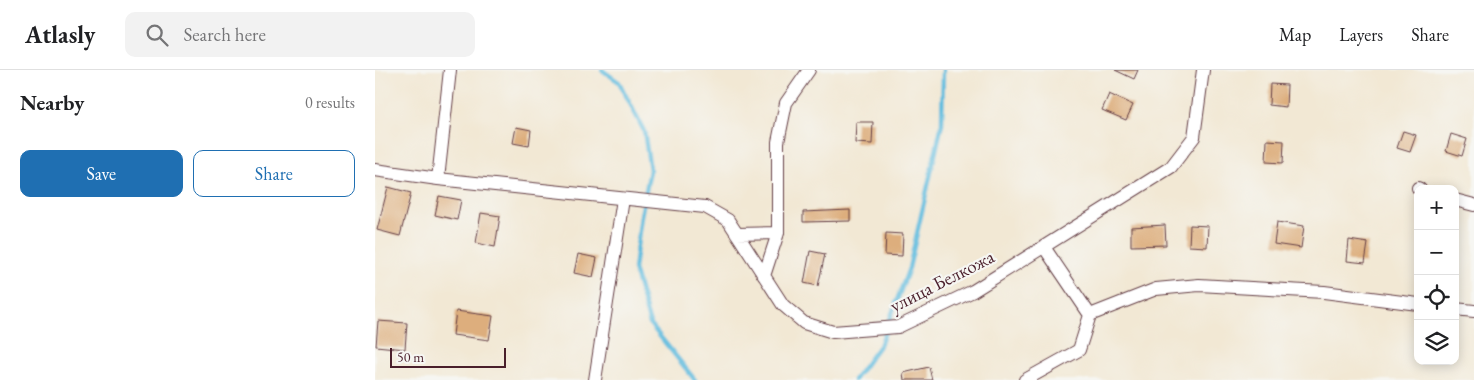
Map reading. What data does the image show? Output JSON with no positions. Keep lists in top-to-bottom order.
{
  "streets": {
    "street": ["улица Белкожа"]
  },
  "scale_bar": "50 m",
  "page": {
    "header": "Atlasly",
    "search": "Search here",
    "nav": ["Map", "Layers", "Share"],
    "heading": ["Nearby", "0 results"],
    "buttons": ["Save", "Share"],
    "map_buttons": ["+", "−"],
    "scale": "50 m"
  }
}
